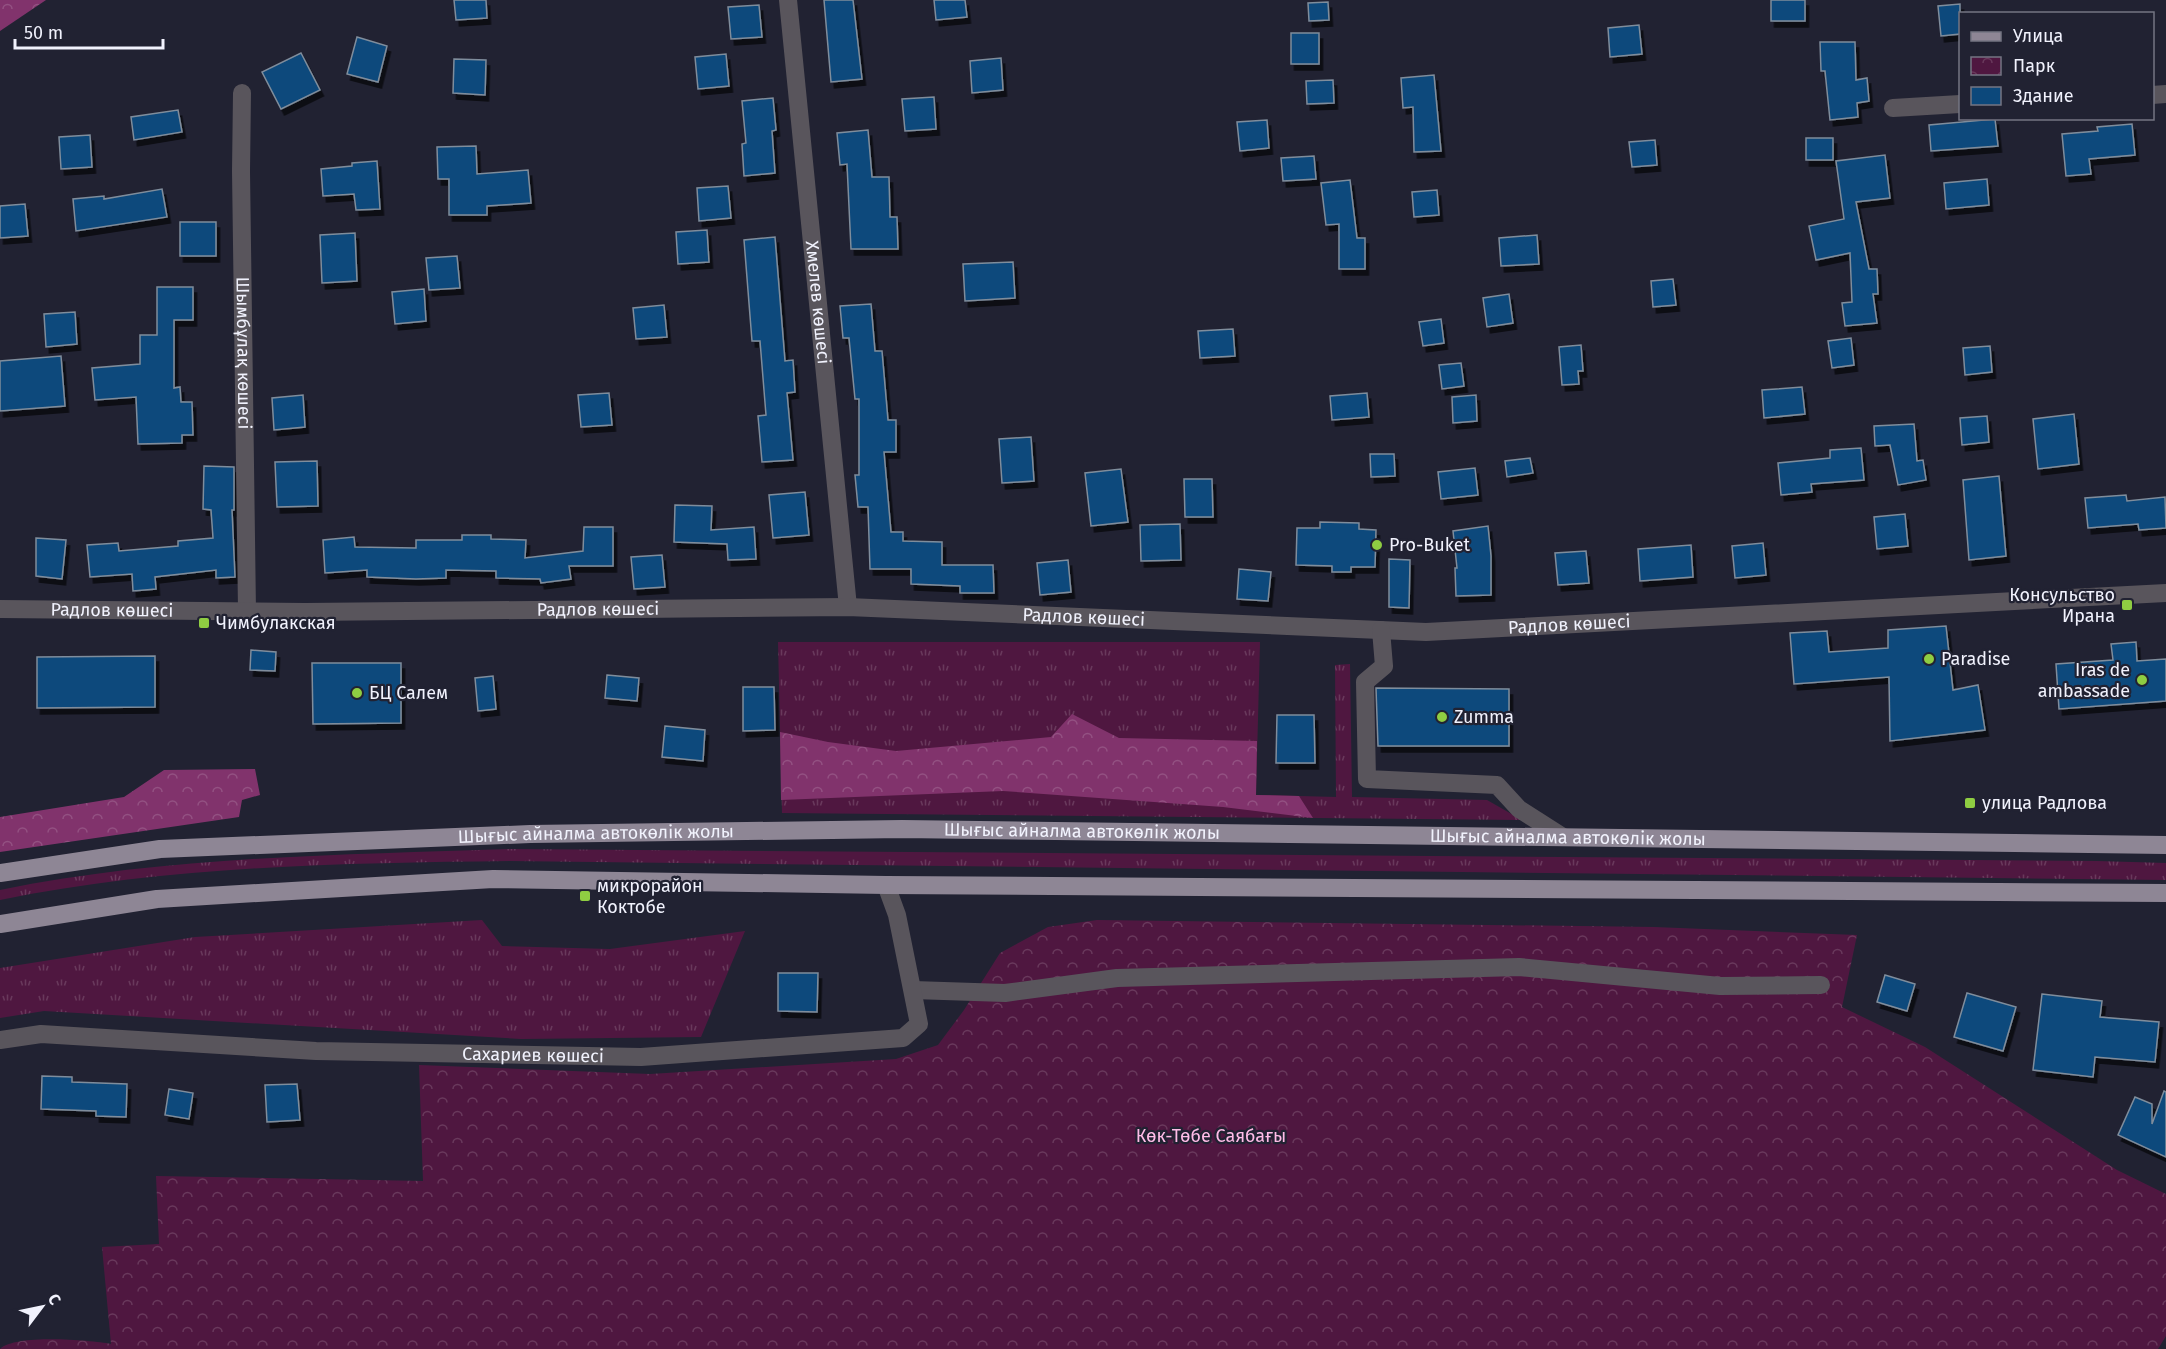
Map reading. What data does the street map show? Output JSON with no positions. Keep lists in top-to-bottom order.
{
  "streets": {
    "main road": ["Шығыс айналма автокөлік жолы"],
    "street": [
      "Хмелев көшесі",
      "Шымбұлақ көшесі",
      "Радлов көшесі",
      "Сахариев көшесі"
    ]
  },
  "crossings": [
    ["Хмелев көшесі", "Радлов көшесі"],
    ["Шымбұлақ көшесі", "Радлов көшесі"]
  ],
  "parks": ["Көк-Төбе Саябағы"],
  "places": {
    "other": [
      "Pro-Buket",
      "Paradise",
      "Iras de ambassade",
      "БЦ Салем",
      "Zumma"
    ],
    "transit": [
      "Консульство Ирана",
      "Чимбулакская",
      "улица Радлова",
      "микрорайон Коктобе"
    ]
  },
  "legend": ["Улица", "Парк", "Здание"],
  "scale_bar": "50 m",
  "north": "top right"
}
